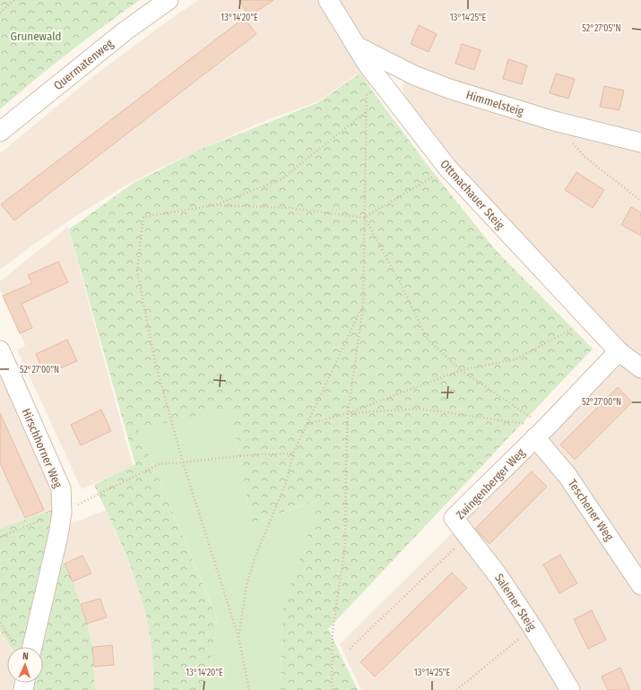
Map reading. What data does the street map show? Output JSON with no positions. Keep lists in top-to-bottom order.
{
  "streets": {
    "street": [
      "Quermatenweg",
      "Himmelsteig",
      "Ottmachauer Steig",
      "Hirschhorner Weg",
      "Zwingenberger Weg",
      "Teschener Weg",
      "Salemer Steig"
    ]
  },
  "crossings": [
    ["Himmelsteig", "Ottmachauer Steig"],
    ["Ottmachauer Steig", "Zwingenberger Weg"],
    ["Zwingenberger Weg", "Teschener Weg"],
    ["Zwingenberger Weg", "Salemer Steig"]
  ],
  "parks": ["Grunewald"],
  "north": "top",
  "coordinates": [
    "13°14'20\"E",
    "13°14'25\"E",
    "52°27'05\"N",
    "52°27'00\"N"
  ]
}
